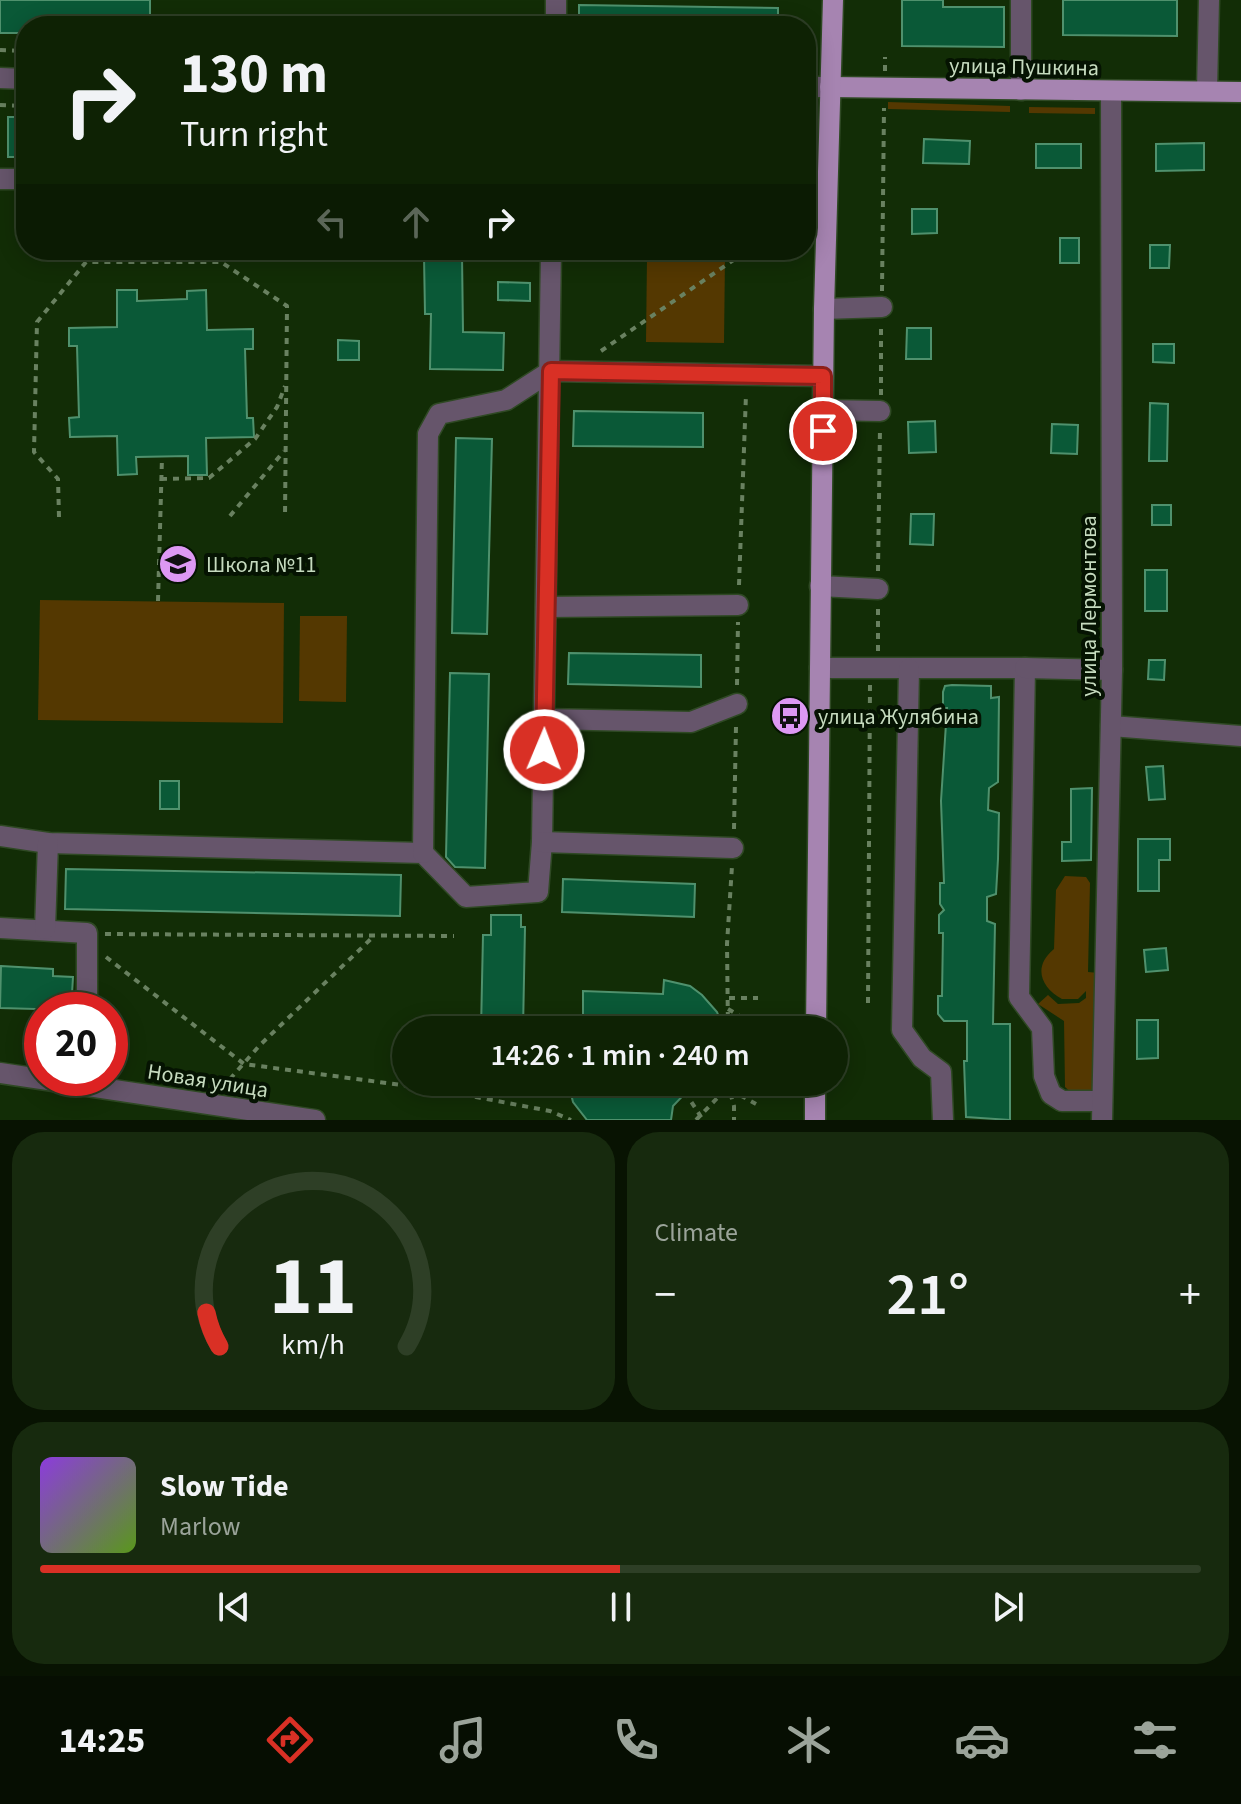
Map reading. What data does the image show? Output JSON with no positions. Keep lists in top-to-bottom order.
{
  "streets": {
    "main road": ["улица Пушкина"],
    "street": ["улица Лермонтова", "Новая улица"]
  },
  "crossings": [
    ["улица Пушкина", "улица Лермонтова"]
  ],
  "places": {
    "school or university": ["Школа №11"],
    "bus stop": ["улица Жулябина"]
  },
  "page": {
    "turn": ["130 m", "Turn right"],
    "limit": "20",
    "trip": "14:26 · 1 min · 240 m",
    "tile": "Climate",
    "heat": ["−", "21°", "+"],
    "song": ["Slow Tide", "Marlow"],
    "tabs": "14:25",
    "gauge": ["11", "km/h"]
  }
}
